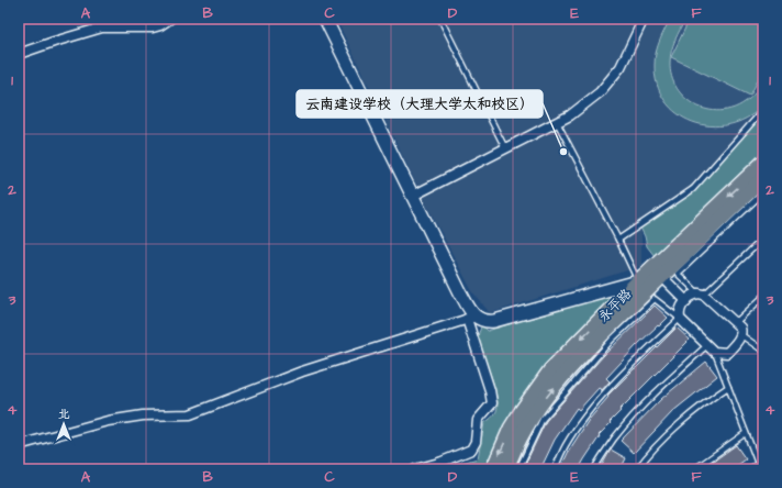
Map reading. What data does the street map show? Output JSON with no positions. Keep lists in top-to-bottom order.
{
  "streets": {
    "main road": ["永平路"]
  },
  "places": ["云南建设学校（大理大学太和校区）"],
  "north": "top",
  "grid": {
    "columns": [
      "A",
      "B",
      "C",
      "D",
      "E",
      "F"
    ],
    "rows": [
      "1",
      "2",
      "3",
      "4"
    ]
  }
}
